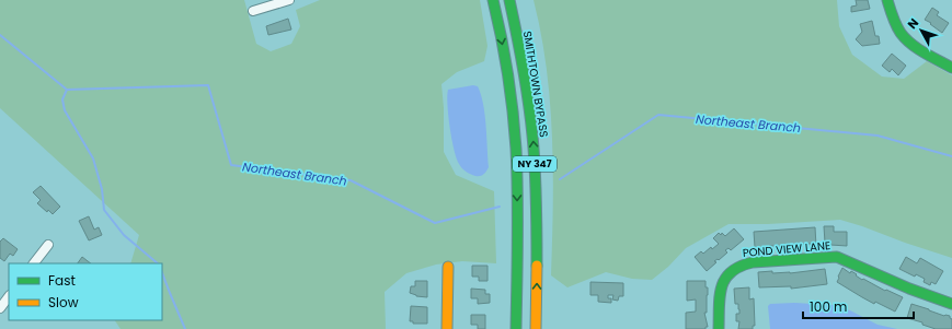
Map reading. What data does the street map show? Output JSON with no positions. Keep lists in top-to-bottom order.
{
  "streets": {
    "main road": ["SMITHTOWN BYPASS", "NY 347", "POND VIEW LANE"]
  },
  "water": ["Northeast Branch"],
  "legend": ["Fast", "Slow"],
  "scale_bar": "100 m",
  "north": "top left"
}
